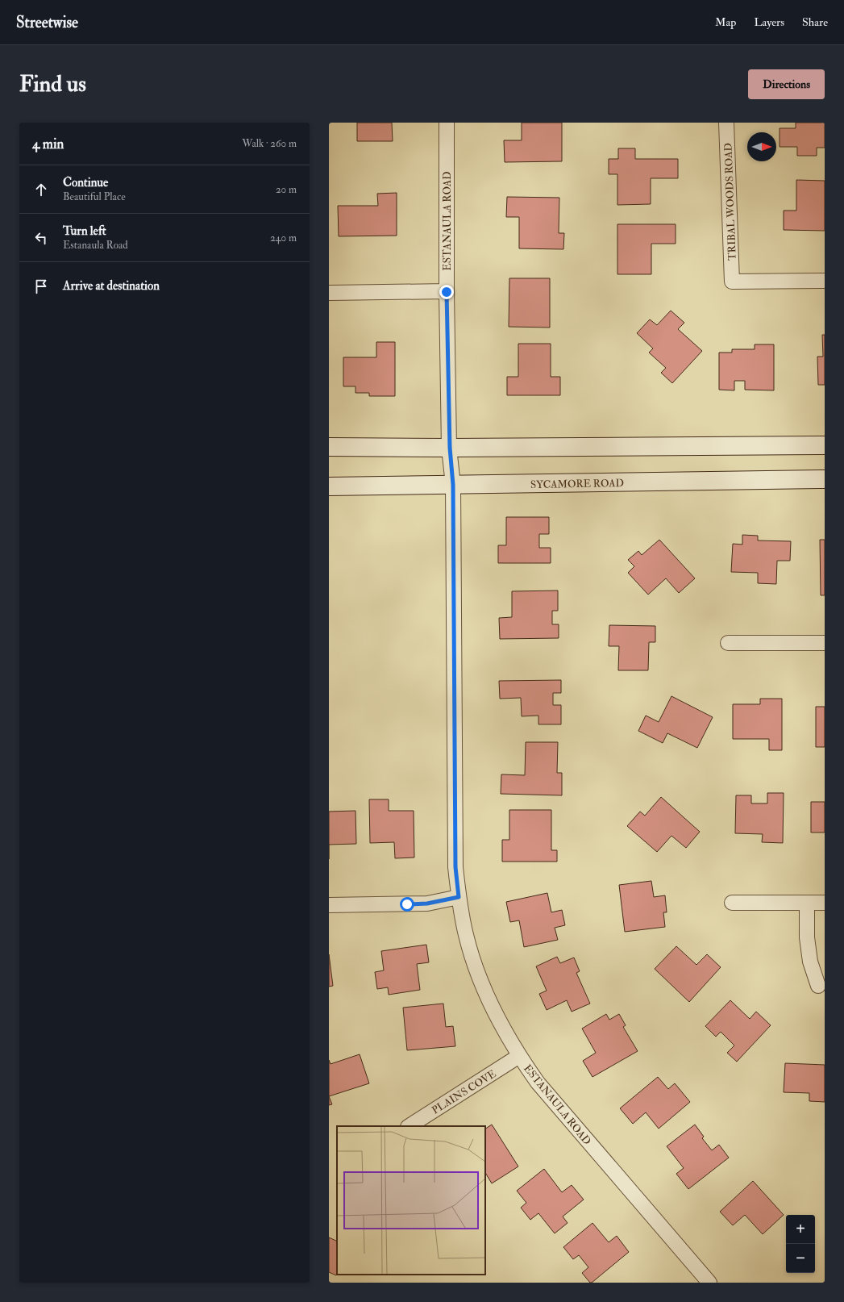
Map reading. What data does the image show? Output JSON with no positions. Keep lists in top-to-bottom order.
{
  "streets": {
    "street": [
      "TRIBAL WOODS ROAD",
      "ESTANAULA ROAD",
      "SYCAMORE ROAD",
      "PLAINS COVE"
    ]
  },
  "crossings": [
    ["ESTANAULA ROAD", "SYCAMORE ROAD"],
    ["ESTANAULA ROAD", "PLAINS COVE"]
  ],
  "north": "right",
  "page": {
    "header": "Streetwise",
    "nav": ["Map", "Layers", "Share"],
    "buttons": "Directions",
    "title": "Find us",
    "heading": ["4 min", "Walk · 260 m"],
    "list": [
      ["Continue", "Beautiful Place", "20 m"],
      ["Turn left", "Estanaula Road", "240 m"],
      "Arrive at destination"
    ],
    "map_buttons": ["+", "−"]
  }
}
